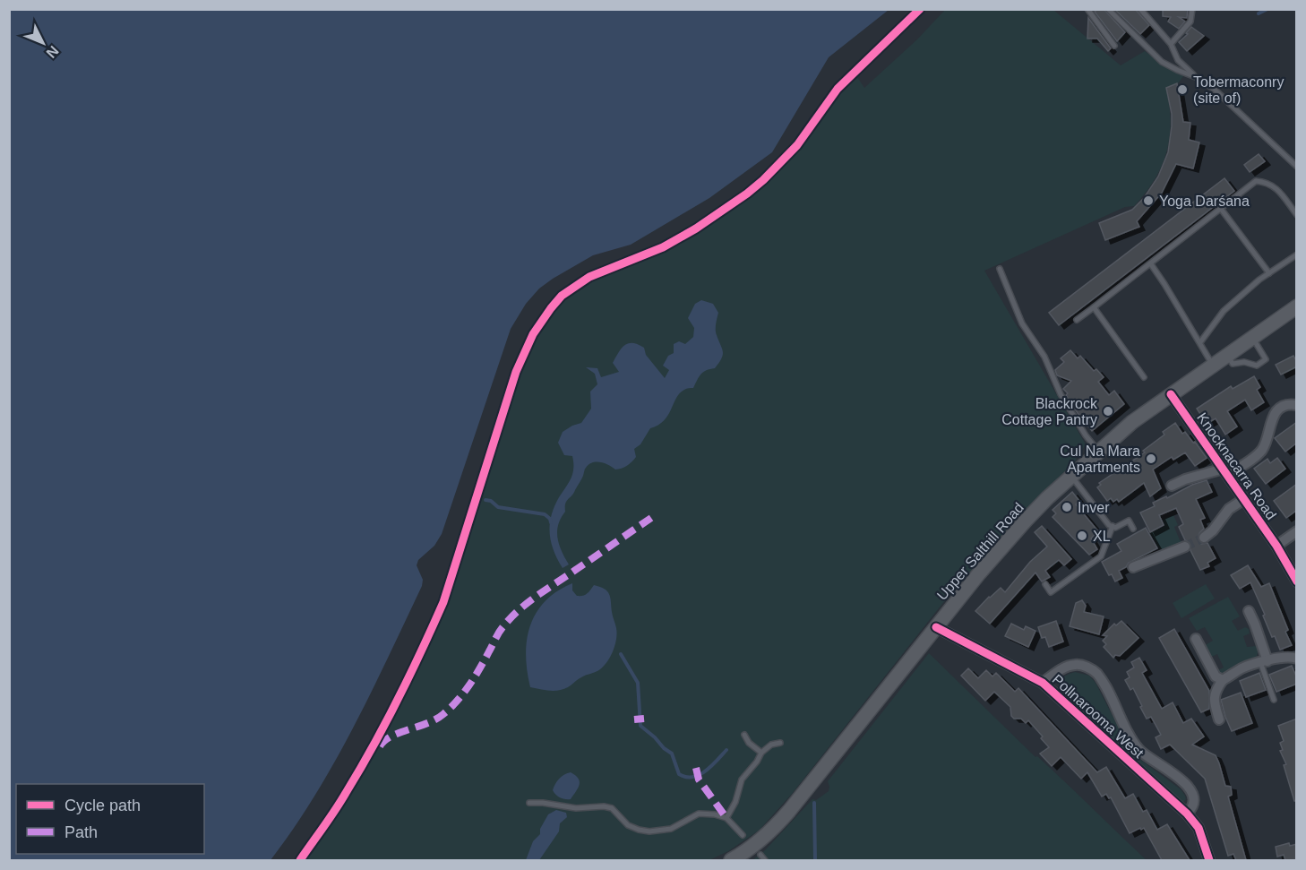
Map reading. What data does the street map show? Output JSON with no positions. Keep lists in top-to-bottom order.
{
  "streets": {
    "main road": ["Upper Salthill Road"],
    "street": ["Knocknacarra Road", "Pollnarooma West"]
  },
  "crossings": [
    ["Knocknacarra Road", "Upper Salthill Road"],
    ["Upper Salthill Road", "Pollnarooma West"]
  ],
  "places": [
    "Tobermaconry (site of)",
    "Yoga Darśana",
    "Blackrock Cottage Pantry",
    "Cul Na Mara Apartments",
    "Inver",
    "XL"
  ],
  "legend": ["Cycle path", "Path"],
  "north": "bottom right"
}
